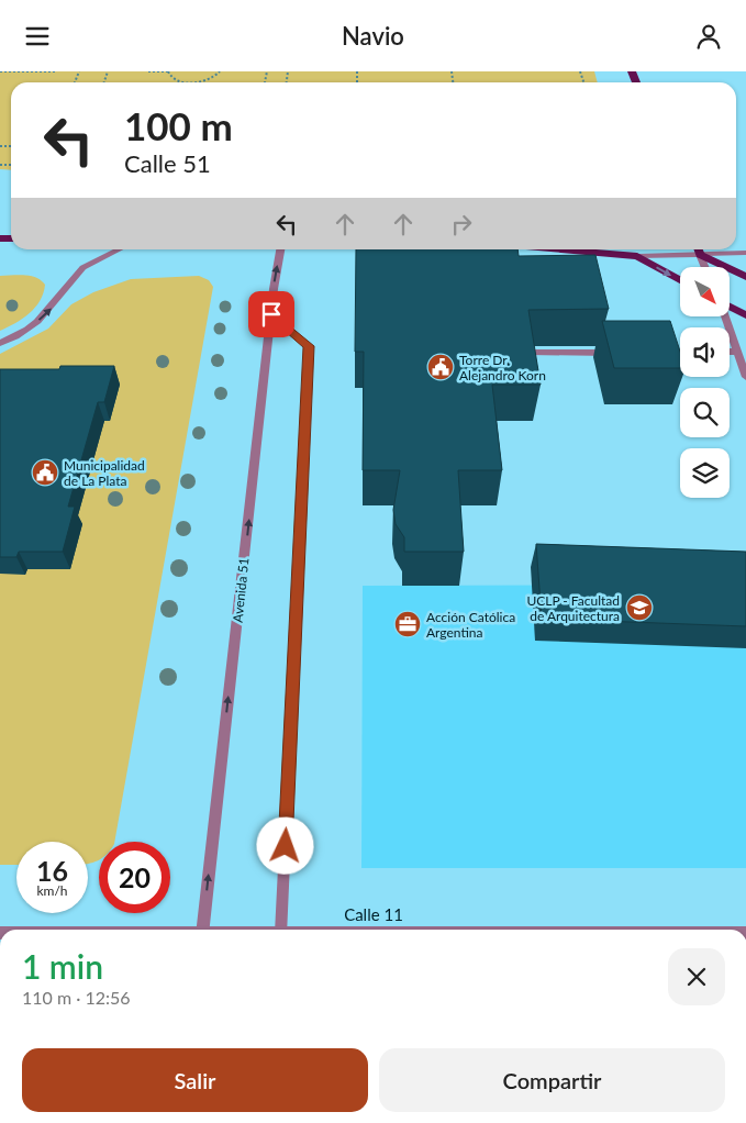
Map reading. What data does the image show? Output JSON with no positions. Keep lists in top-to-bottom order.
{
  "streets": {
    "street": ["Avenida 51"]
  },
  "places": {
    "public building": ["Torre Dr. Alejandro Korn", "Municipalidad de La Plata"],
    "school or university": ["UCLP - Facultad de Arquitectura"],
    "office": ["Acción Católica Argentina"]
  },
  "north": "bottom right",
  "page": {
    "header": "Navio",
    "turn": ["100 m", "Calle 51"],
    "speed": "16 km/h",
    "limit": "20",
    "heading": ["1 min", "110 m · 12:56"],
    "buttons": ["Salir", "Compartir"]
  }
}
